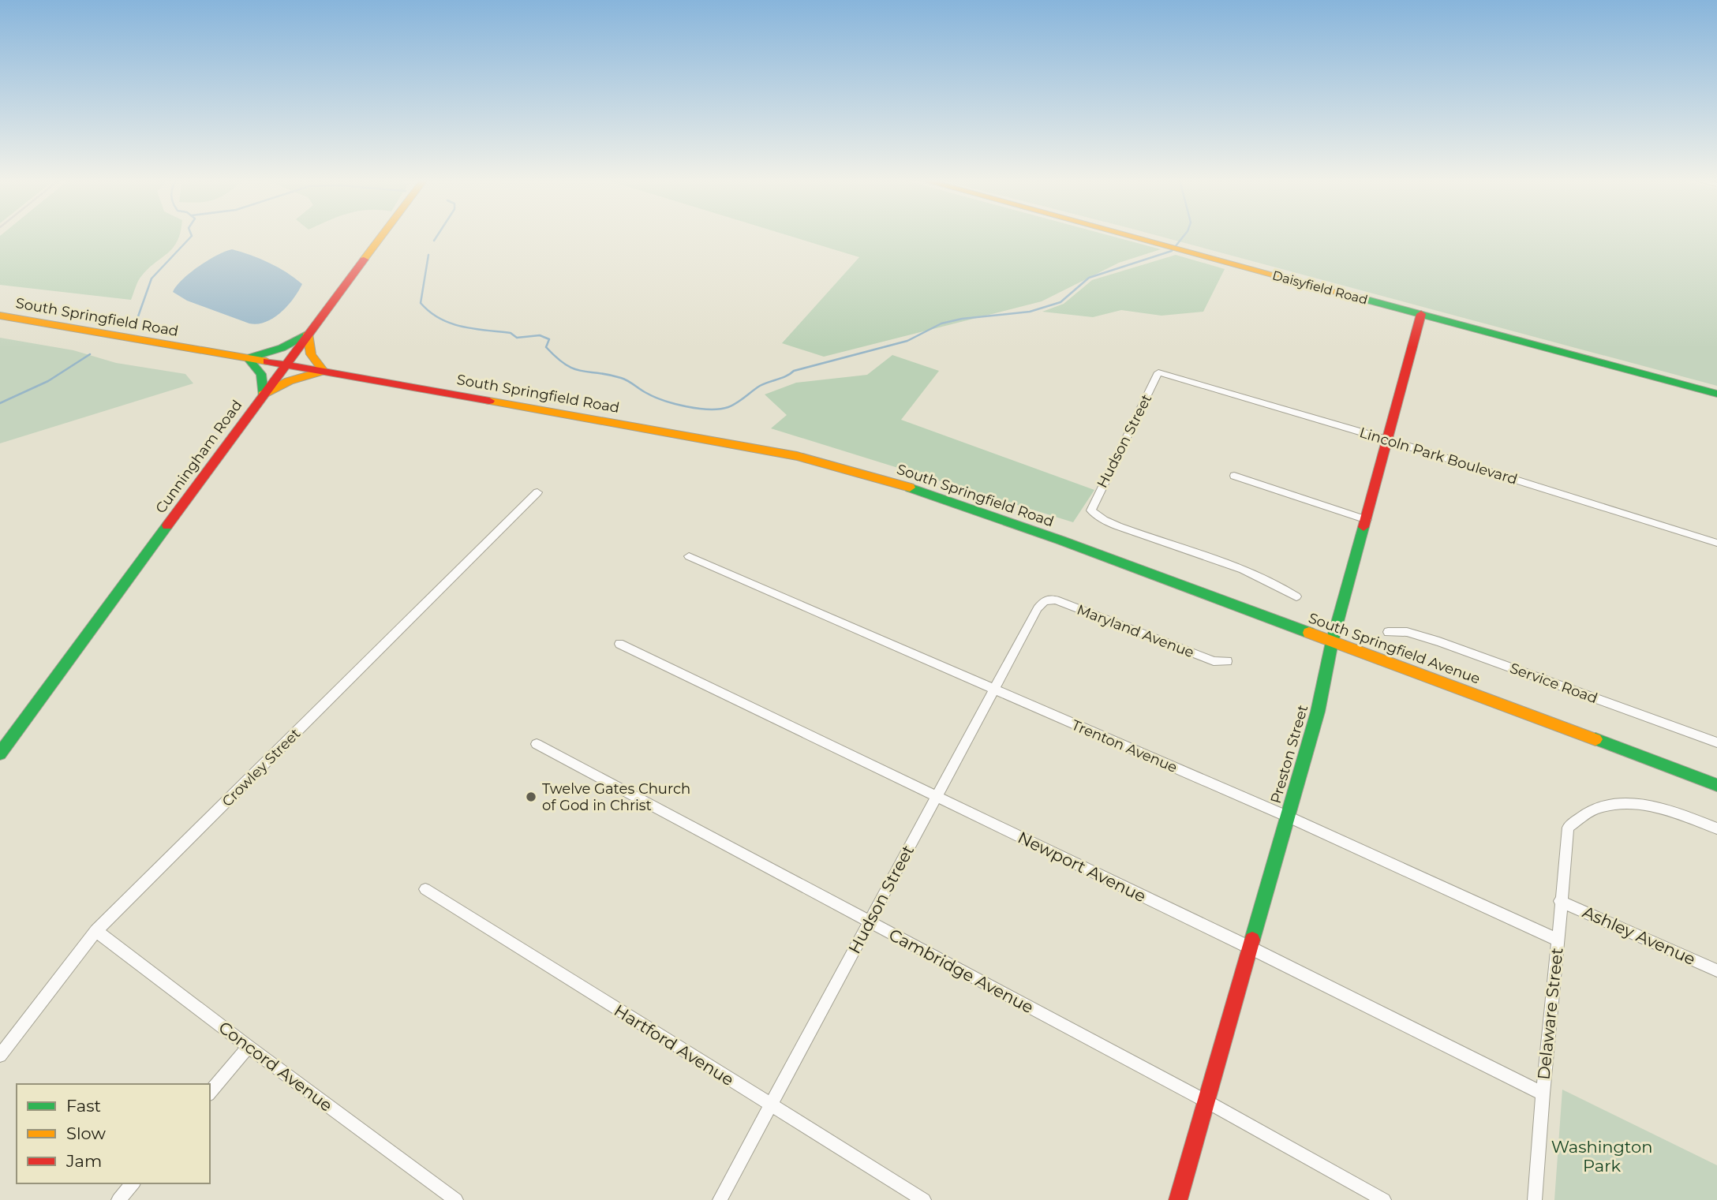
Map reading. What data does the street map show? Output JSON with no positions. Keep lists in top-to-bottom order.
{
  "streets": {
    "main road": [
      "Daisyfield Road",
      "South Springfield Road",
      "Cunningham Road",
      "South Springfield Avenue",
      "Preston Street"
    ],
    "street": [
      "Hudson Street",
      "Lincoln Park Boulevard",
      "Maryland Avenue",
      "Service Road",
      "Trenton Avenue",
      "Crowley Street",
      "Newport Avenue",
      "Ashley Avenue",
      "Cambridge Avenue",
      "Delaware Street",
      "Hartford Avenue",
      "Concord Avenue"
    ]
  },
  "crossings": [
    ["Daisyfield Road", "Preston Street"],
    ["South Springfield Road", "Cunningham Road"],
    ["South Springfield Road", "South Springfield Avenue"],
    ["Hudson Street", "Lincoln Park Boulevard"],
    ["Hudson Street", "Maryland Avenue"],
    ["Hudson Street", "Trenton Avenue"],
    ["Hudson Street", "Newport Avenue"],
    ["Hudson Street", "Cambridge Avenue"],
    ["Hudson Street", "Hartford Avenue"],
    ["Lincoln Park Boulevard", "Preston Street"],
    ["South Springfield Avenue", "Preston Street"],
    ["Trenton Avenue", "Preston Street"],
    ["Trenton Avenue", "Delaware Street"],
    ["Preston Street", "Newport Avenue"],
    ["Preston Street", "Cambridge Avenue"],
    ["Crowley Street", "Concord Avenue"],
    ["Newport Avenue", "Delaware Street"],
    ["Ashley Avenue", "Delaware Street"]
  ],
  "parks": ["Washington Park"],
  "places": ["Twelve Gates Church of God in Christ"],
  "legend": ["Fast", "Slow", "Jam"]
}
